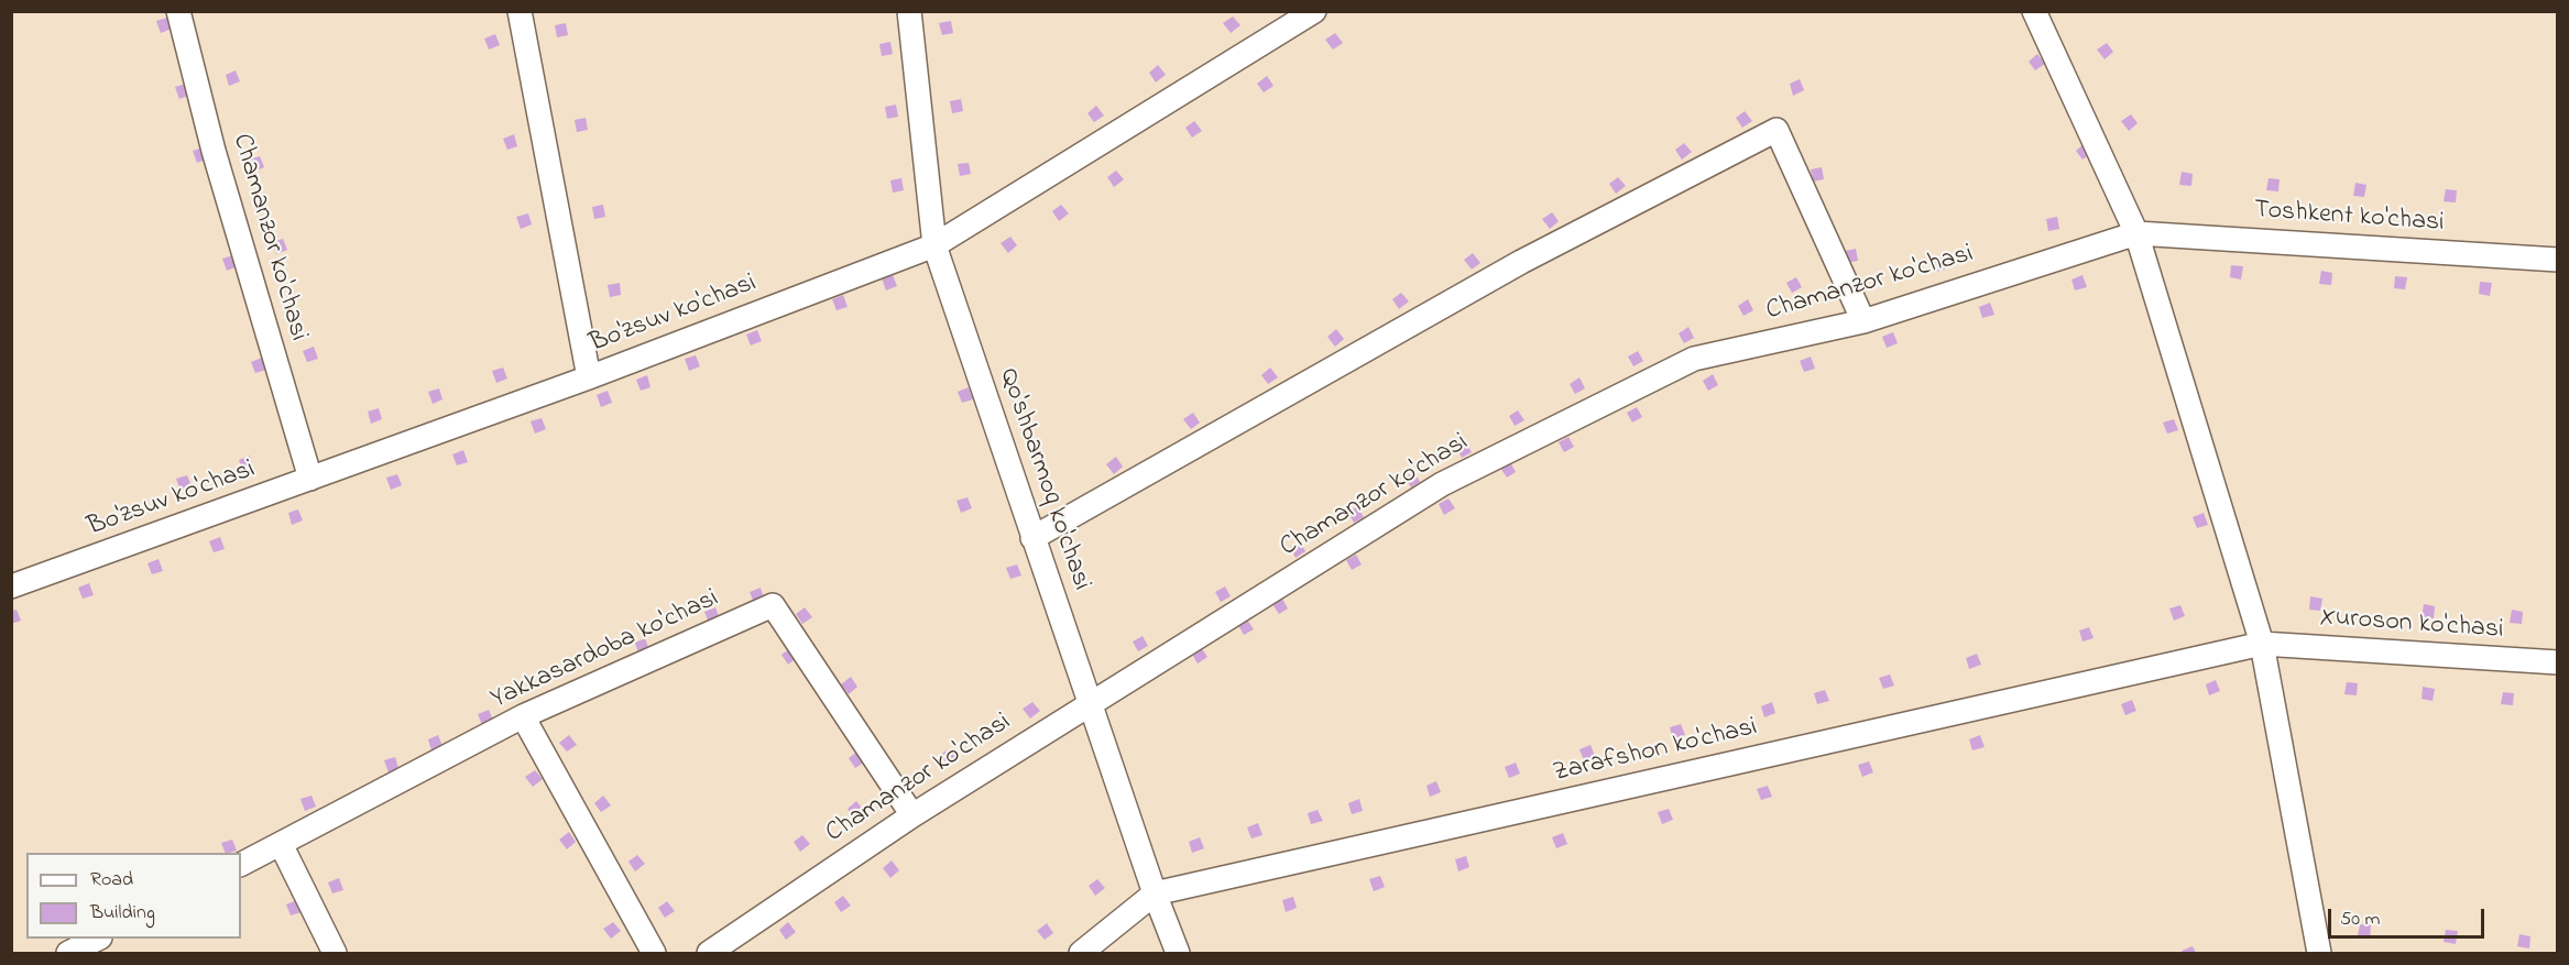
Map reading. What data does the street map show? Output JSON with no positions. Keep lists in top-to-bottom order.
{
  "streets": {
    "street": [
      "Toshkent ko'chasi",
      "Chamanzor ko'chasi",
      "Bo'zsuv ko'chasi",
      "Qo'shbarmoq ko'chasi",
      "Xuroson ko'chasi",
      "Yakkasardoba ko'chasi",
      "Zarafshon ko'chasi"
    ]
  },
  "crossings": [
    ["Toshkent ko'chasi", "Chamanzor ko'chasi"],
    ["Chamanzor ko'chasi", "Bo'zsuv ko'chasi"],
    ["Chamanzor ko'chasi", "Qo'shbarmoq ko'chasi"],
    ["Chamanzor ko'chasi", "Yakkasardoba ko'chasi"],
    ["Bo'zsuv ko'chasi", "Qo'shbarmoq ko'chasi"],
    ["Qo'shbarmoq ko'chasi", "Zarafshon ko'chasi"],
    ["Xuroson ko'chasi", "Zarafshon ko'chasi"]
  ],
  "legend": ["Road", "Building"],
  "scale_bar": "50 m"
}
